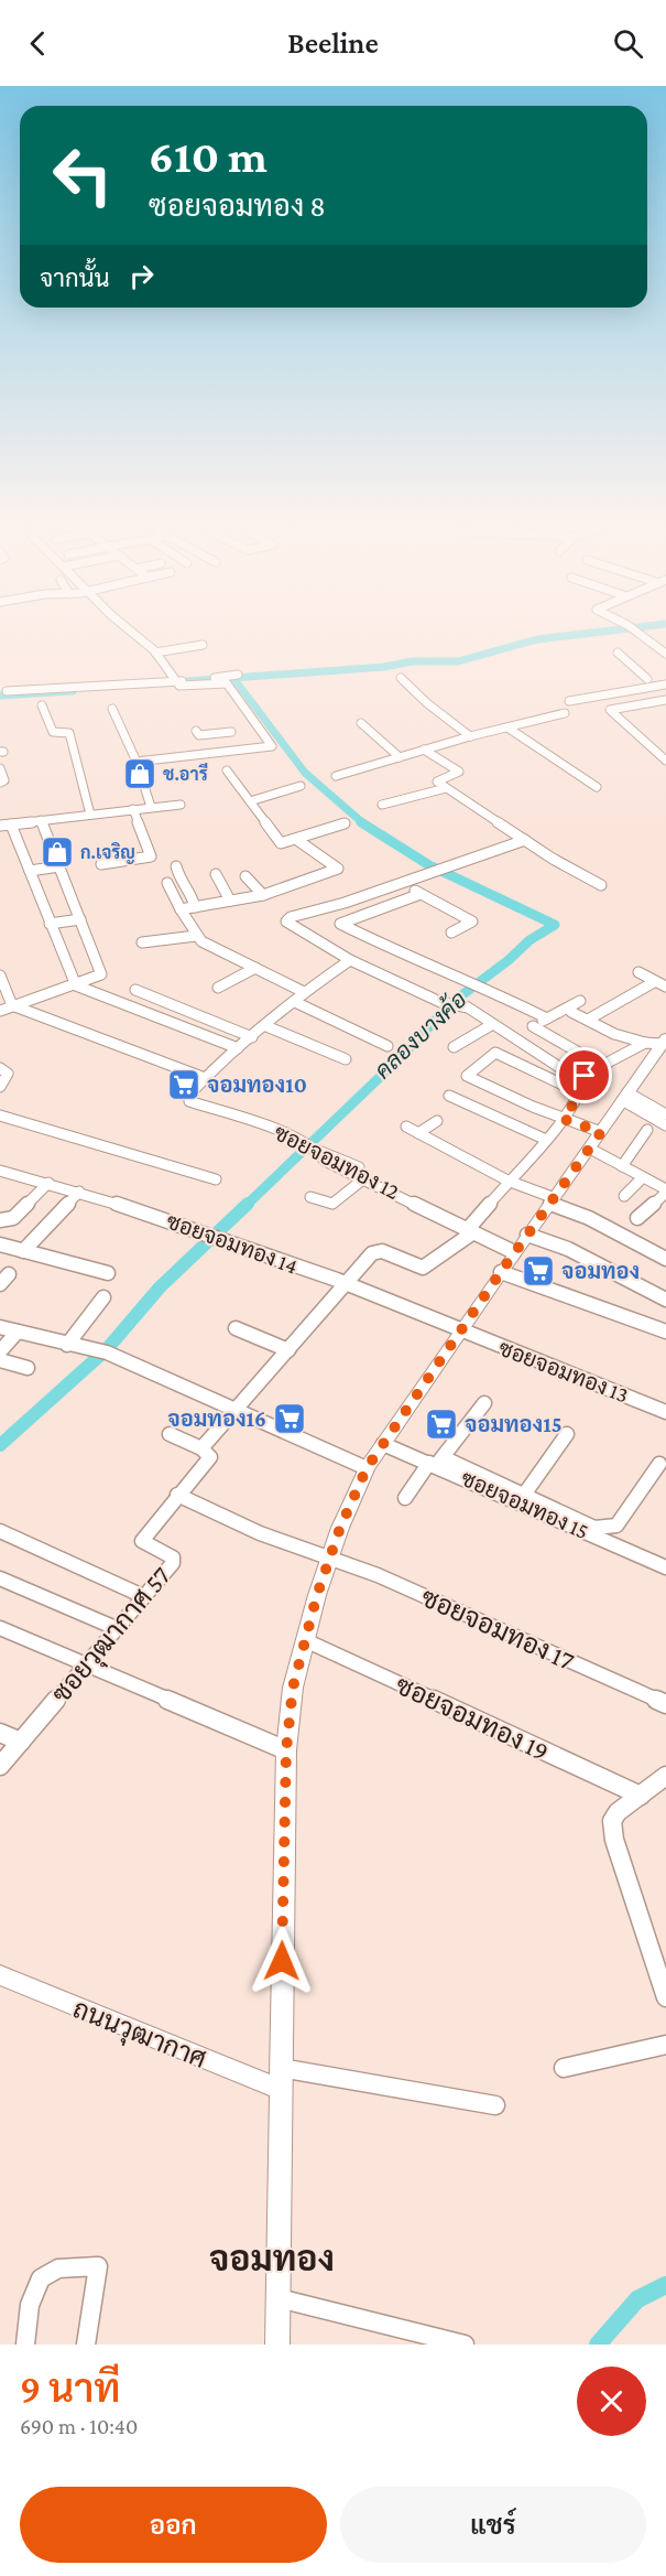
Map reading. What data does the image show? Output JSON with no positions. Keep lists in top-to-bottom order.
{
  "streets": {
    "main road": ["ถนนวุฒากาศ"],
    "street": [
      "ซอยจอมทอง 12",
      "ซอยจอมทอง 14",
      "ซอยจอมทอง 13",
      "ซอยจอมทอง 15",
      "ซอยจอมทอง 17",
      "ซอยวุฒากาศ 57",
      "ซอยจอมทอง 19"
    ]
  },
  "crossings": [
    ["ซอยจอมทอง 14", "ซอยจอมทอง 13"],
    ["ซอยจอมทอง 17", "ซอยวุฒากาศ 57"]
  ],
  "districts": ["จอมทอง"],
  "water": ["คลองบางค้อ"],
  "places": {
    "shop": ["ช.อารี", "ก.เจริญ"],
    "supermarket": [
      "จอมทอง10",
      "จอมทอง",
      "จอมทอง16",
      "จอมทอง15"
    ]
  },
  "page": {
    "header": "Beeline",
    "turn": ["610 m", "ซอยจอมทอง 8"],
    "then": "จากนั้น",
    "heading": ["9 นาที", "690 m · 10:40"],
    "buttons": ["ออก", "แชร์"]
  }
}
